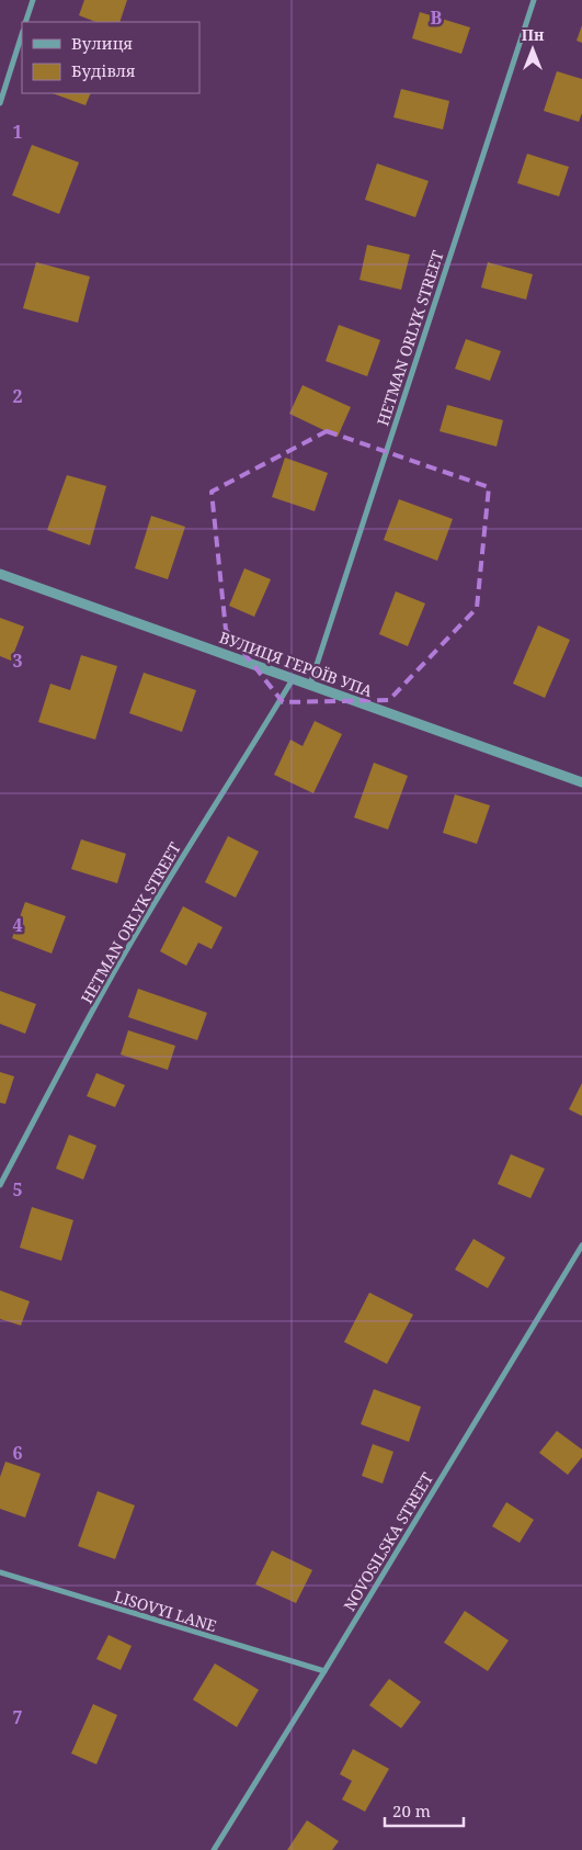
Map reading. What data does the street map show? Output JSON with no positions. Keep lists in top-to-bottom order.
{
  "streets": {
    "street": [
      "HETMAN ORLYK STREET",
      "ВУЛИЦЯ ГЕРОЇВ УПА",
      "NOVOSILSKA STREET",
      "LISOVYI LANE"
    ]
  },
  "crossings": [
    ["HETMAN ORLYK STREET", "ВУЛИЦЯ ГЕРОЇВ УПА"],
    ["NOVOSILSKA STREET", "LISOVYI LANE"]
  ],
  "legend": ["Вулиця", "Будівля"],
  "scale_bar": "20 m",
  "north": "top",
  "grid": {
    "columns": ["B"],
    "rows": [
      "1",
      "2",
      "3",
      "4",
      "5",
      "6",
      "7"
    ]
  }
}
